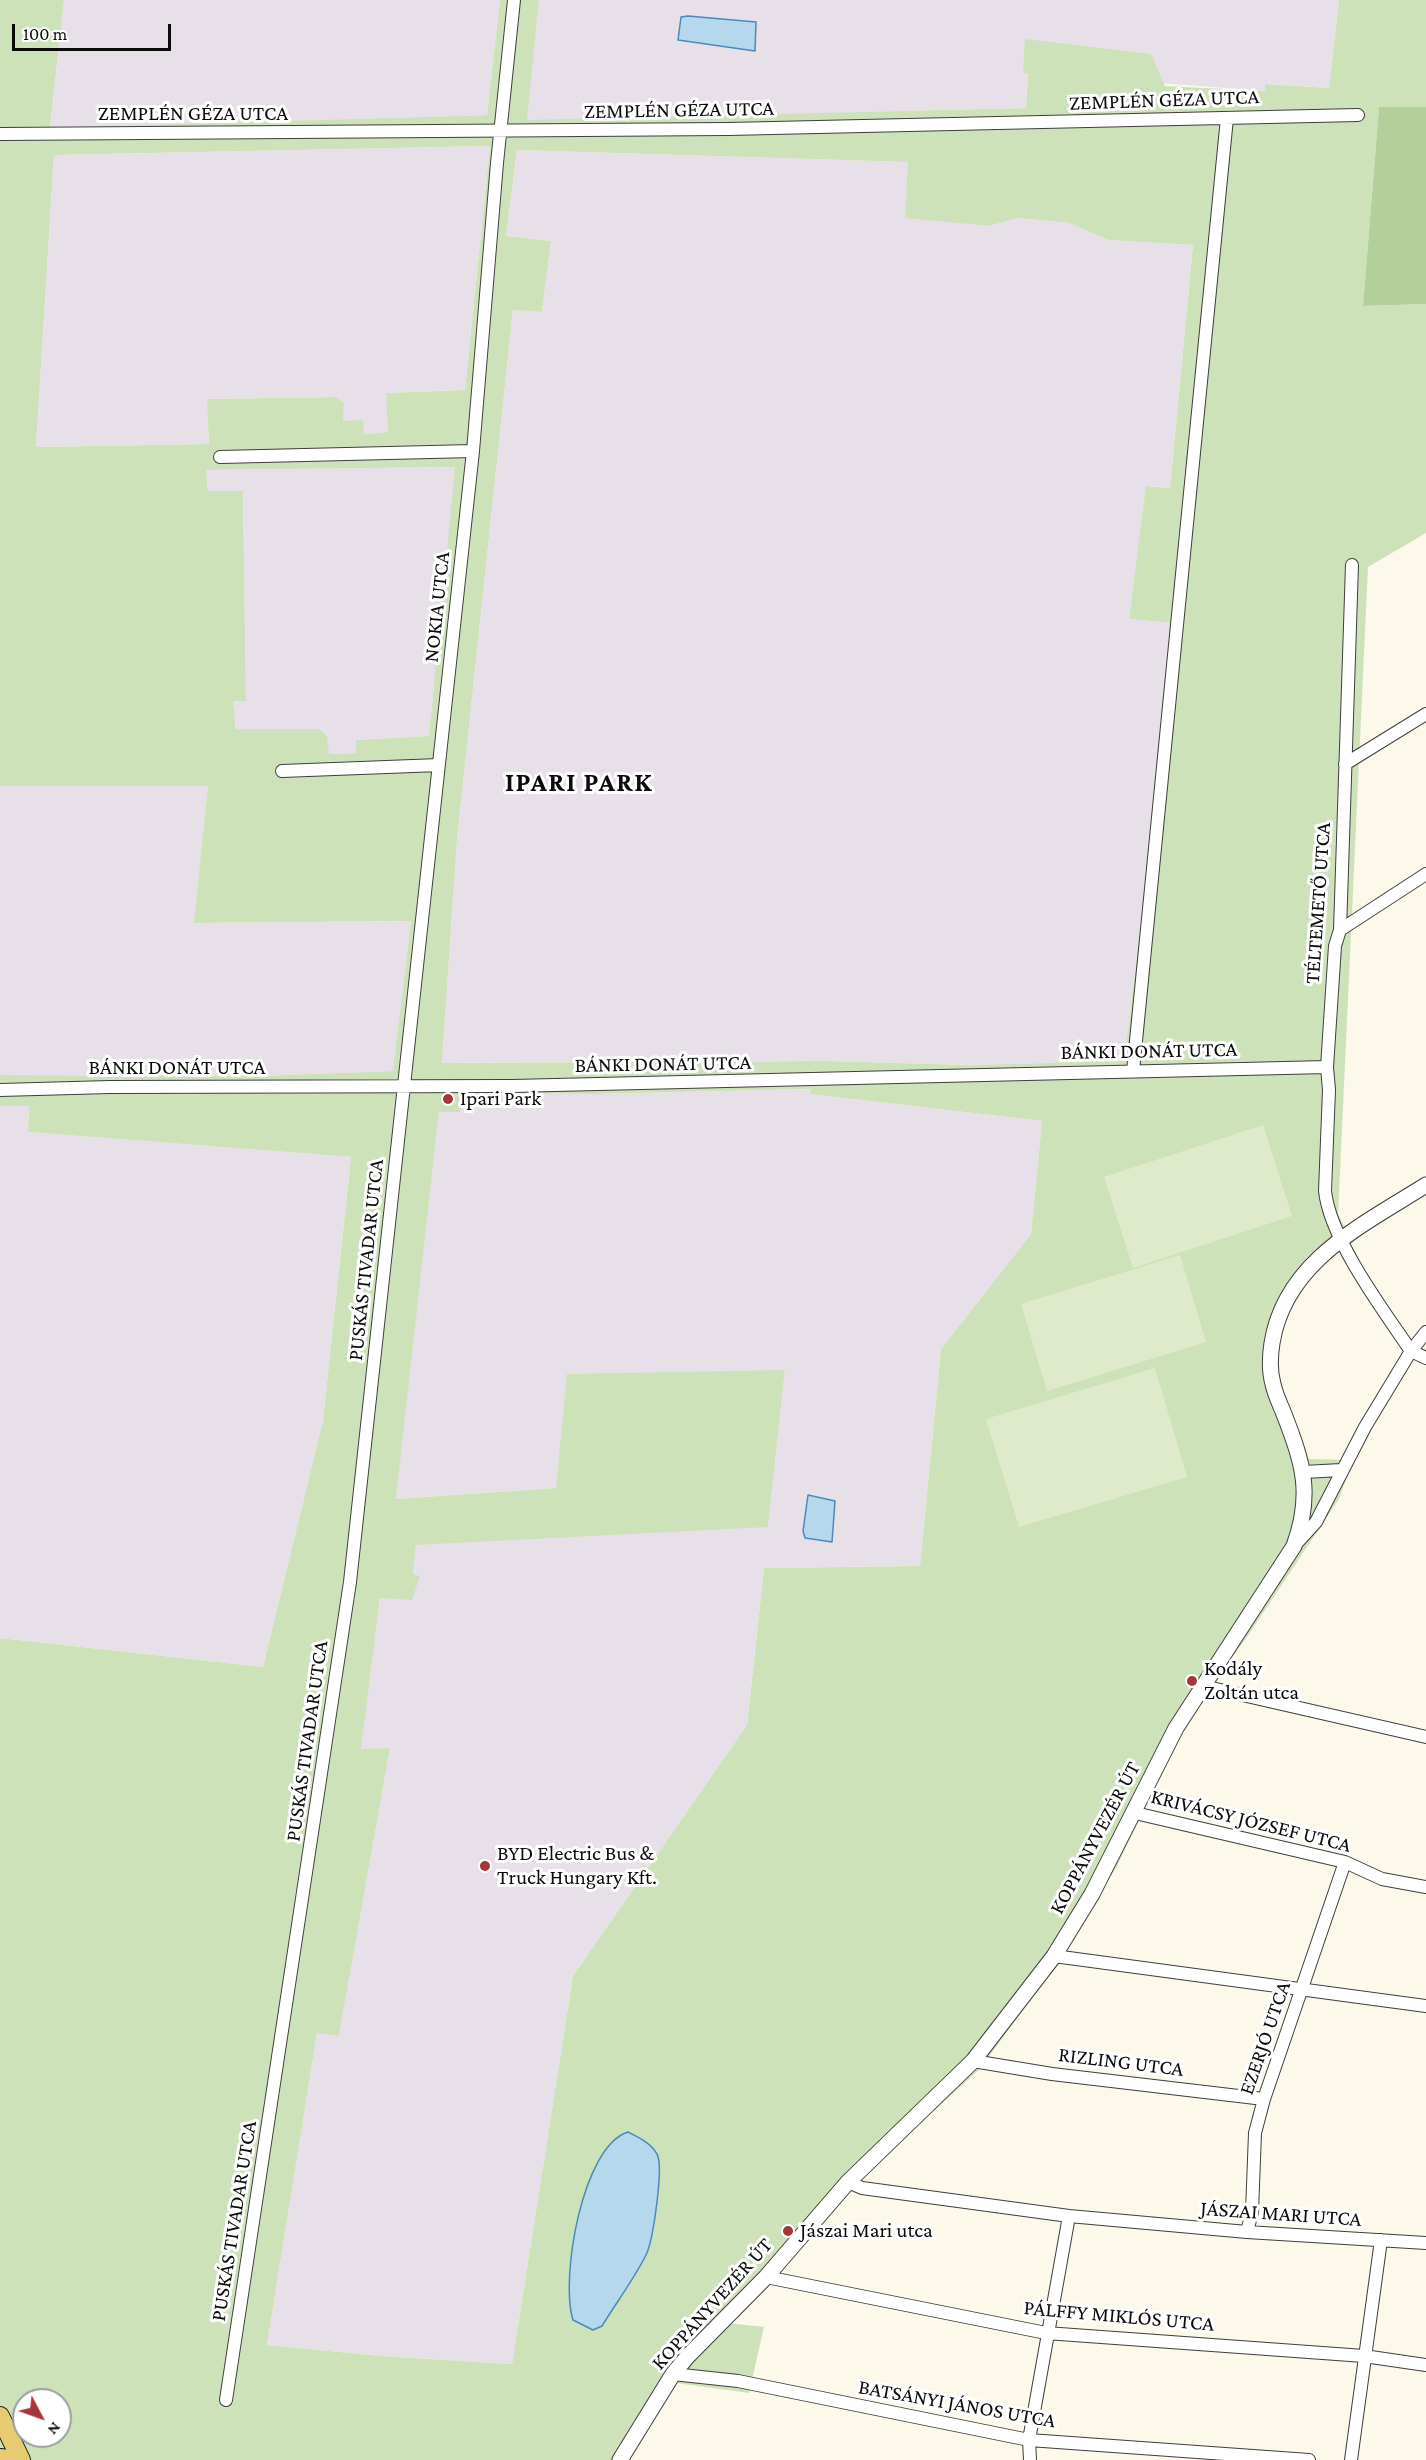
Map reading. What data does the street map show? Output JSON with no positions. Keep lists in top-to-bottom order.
{
  "streets": {
    "street": [
      "ZEMPLÉN GÉZA UTCA",
      "NOKIA UTCA",
      "TÉLTEMETŐ UTCA",
      "BÁNKI DONÁT UTCA",
      "PUSKÁS TIVADAR UTCA",
      "KRIVÁCSY JÓZSEF UTCA",
      "KOPPÁNYVEZÉR ÚT",
      "EZERJÓ UTCA",
      "RIZLING UTCA",
      "JÁSZAI MARI UTCA",
      "PÁLFFY MIKLÓS UTCA",
      "BATSÁNYI JÁNOS UTCA"
    ]
  },
  "crossings": [
    ["ZEMPLÉN GÉZA UTCA", "NOKIA UTCA"],
    ["NOKIA UTCA", "BÁNKI DONÁT UTCA"],
    ["NOKIA UTCA", "PUSKÁS TIVADAR UTCA"],
    ["TÉLTEMETŐ UTCA", "BÁNKI DONÁT UTCA"],
    ["TÉLTEMETŐ UTCA", "KOPPÁNYVEZÉR ÚT"],
    ["BÁNKI DONÁT UTCA", "PUSKÁS TIVADAR UTCA"],
    ["KRIVÁCSY JÓZSEF UTCA", "KOPPÁNYVEZÉR ÚT"],
    ["KRIVÁCSY JÓZSEF UTCA", "EZERJÓ UTCA"],
    ["KOPPÁNYVEZÉR ÚT", "RIZLING UTCA"],
    ["KOPPÁNYVEZÉR ÚT", "JÁSZAI MARI UTCA"],
    ["KOPPÁNYVEZÉR ÚT", "PÁLFFY MIKLÓS UTCA"],
    ["KOPPÁNYVEZÉR ÚT", "BATSÁNYI JÁNOS UTCA"],
    ["EZERJÓ UTCA", "RIZLING UTCA"],
    ["EZERJÓ UTCA", "JÁSZAI MARI UTCA"]
  ],
  "districts": ["IPARI PARK"],
  "places": [
    "Ipari Park",
    "Kodály Zoltán utca",
    "BYD Electric Bus & Truck Hungary Kft.",
    "Jászai Mari utca"
  ],
  "scale_bar": "100 m",
  "north": "bottom right"
}
